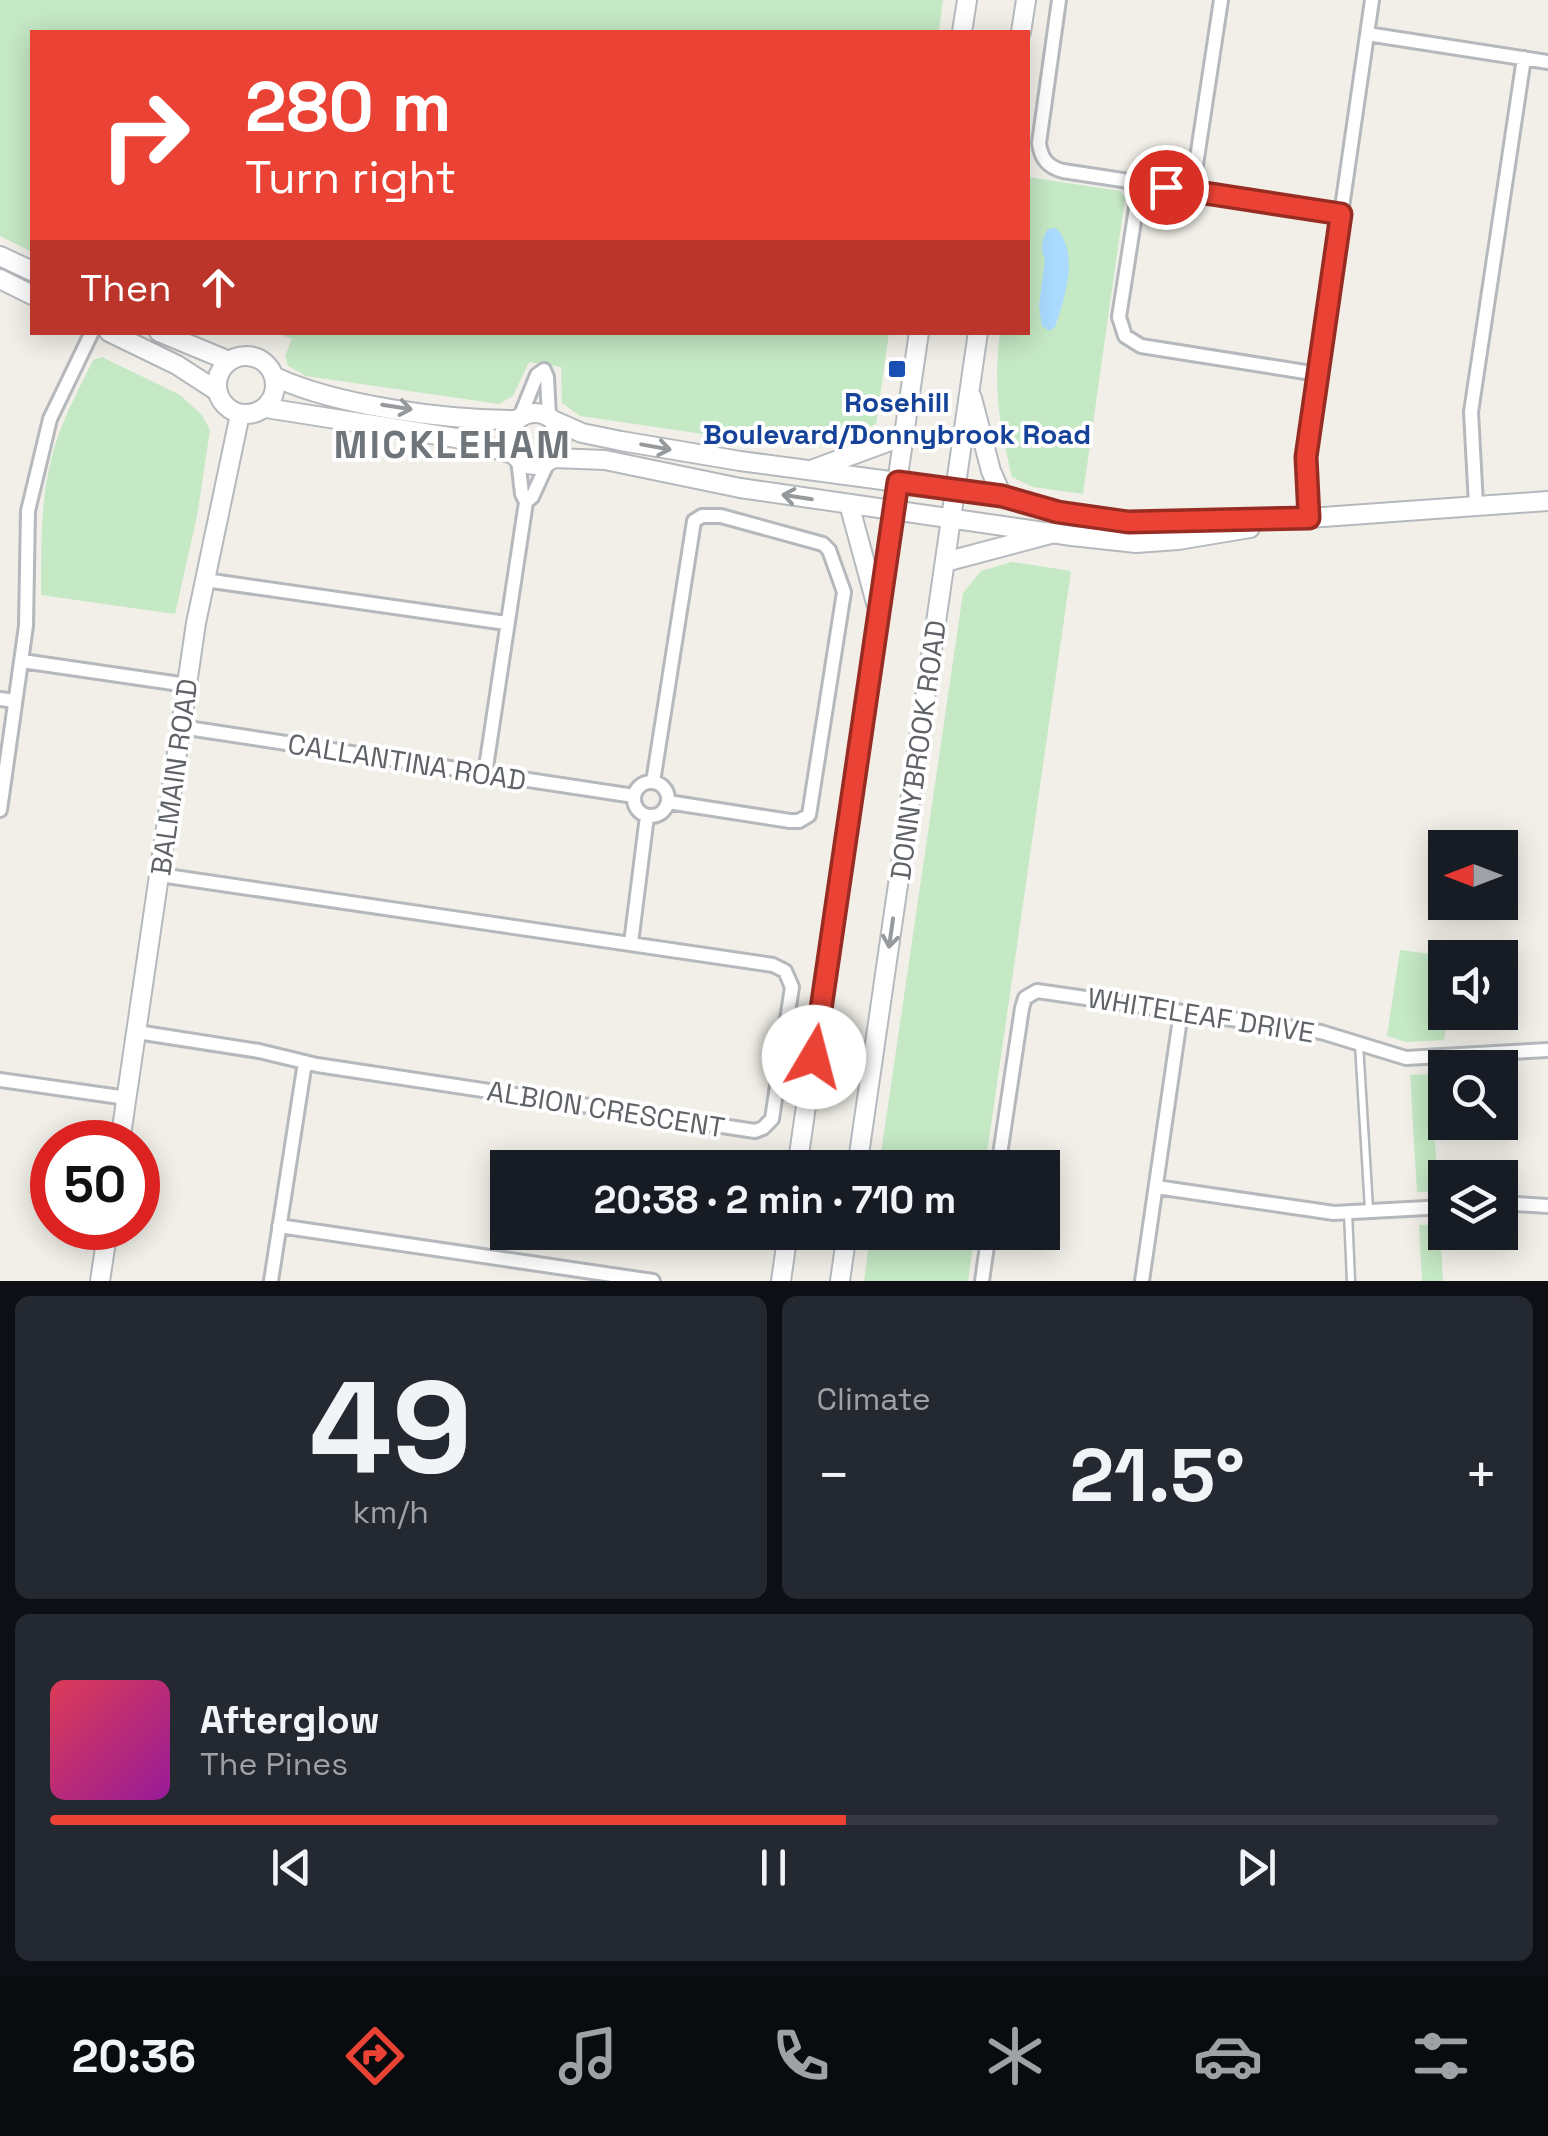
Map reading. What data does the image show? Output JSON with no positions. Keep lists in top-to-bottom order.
{
  "streets": {
    "street": [
      "DONNYBROOK ROAD",
      "CALLANTINA ROAD",
      "BALMAIN ROAD",
      "WHITELEAF DRIVE",
      "ALBION CRESCENT"
    ]
  },
  "crossings": [
    ["CALLANTINA ROAD", "BALMAIN ROAD"],
    ["BALMAIN ROAD", "ALBION CRESCENT"]
  ],
  "districts": ["MICKLEHAM"],
  "places": {
    "transit": ["Rosehill Boulevard/Donnybrook Road"]
  },
  "north": "left",
  "page": {
    "turn": ["280 m", "Turn right"],
    "then": "Then",
    "limit": "50",
    "trip": "20:38 · 2 min · 710 m",
    "tile": [
      ["49", "km/h"],
      "Climate"
    ],
    "heat": ["−", "21.5°", "+"],
    "song": ["Afterglow", "The Pines"],
    "tabs": "20:36"
  }
}
